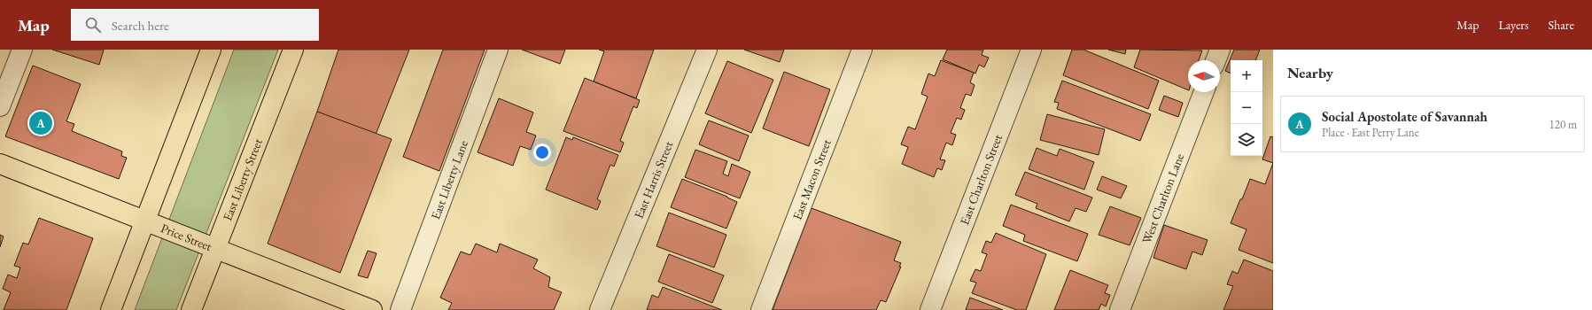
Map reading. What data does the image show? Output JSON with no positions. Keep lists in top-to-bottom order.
{
  "streets": {
    "main road": ["East Liberty Street", "Price Street"],
    "street": [
      "East Liberty Lane",
      "East Harris Street",
      "East Macon Street",
      "East Charlton Street",
      "West Charlton Lane"
    ]
  },
  "crossings": [
    ["East Liberty Street", "Price Street"]
  ],
  "north": "left",
  "page": {
    "header": "Map",
    "search": "Search here",
    "nav": ["Map", "Layers", "Share"],
    "heading": "Nearby",
    "map_buttons": ["+", "−"],
    "list": [
      {
        "mark": "A",
        "name": "Social Apostolate of Savannah",
        "note": "Place · East Perry Lane",
        "value": "120 m"
      }
    ],
    "pins": "A"
  }
}
